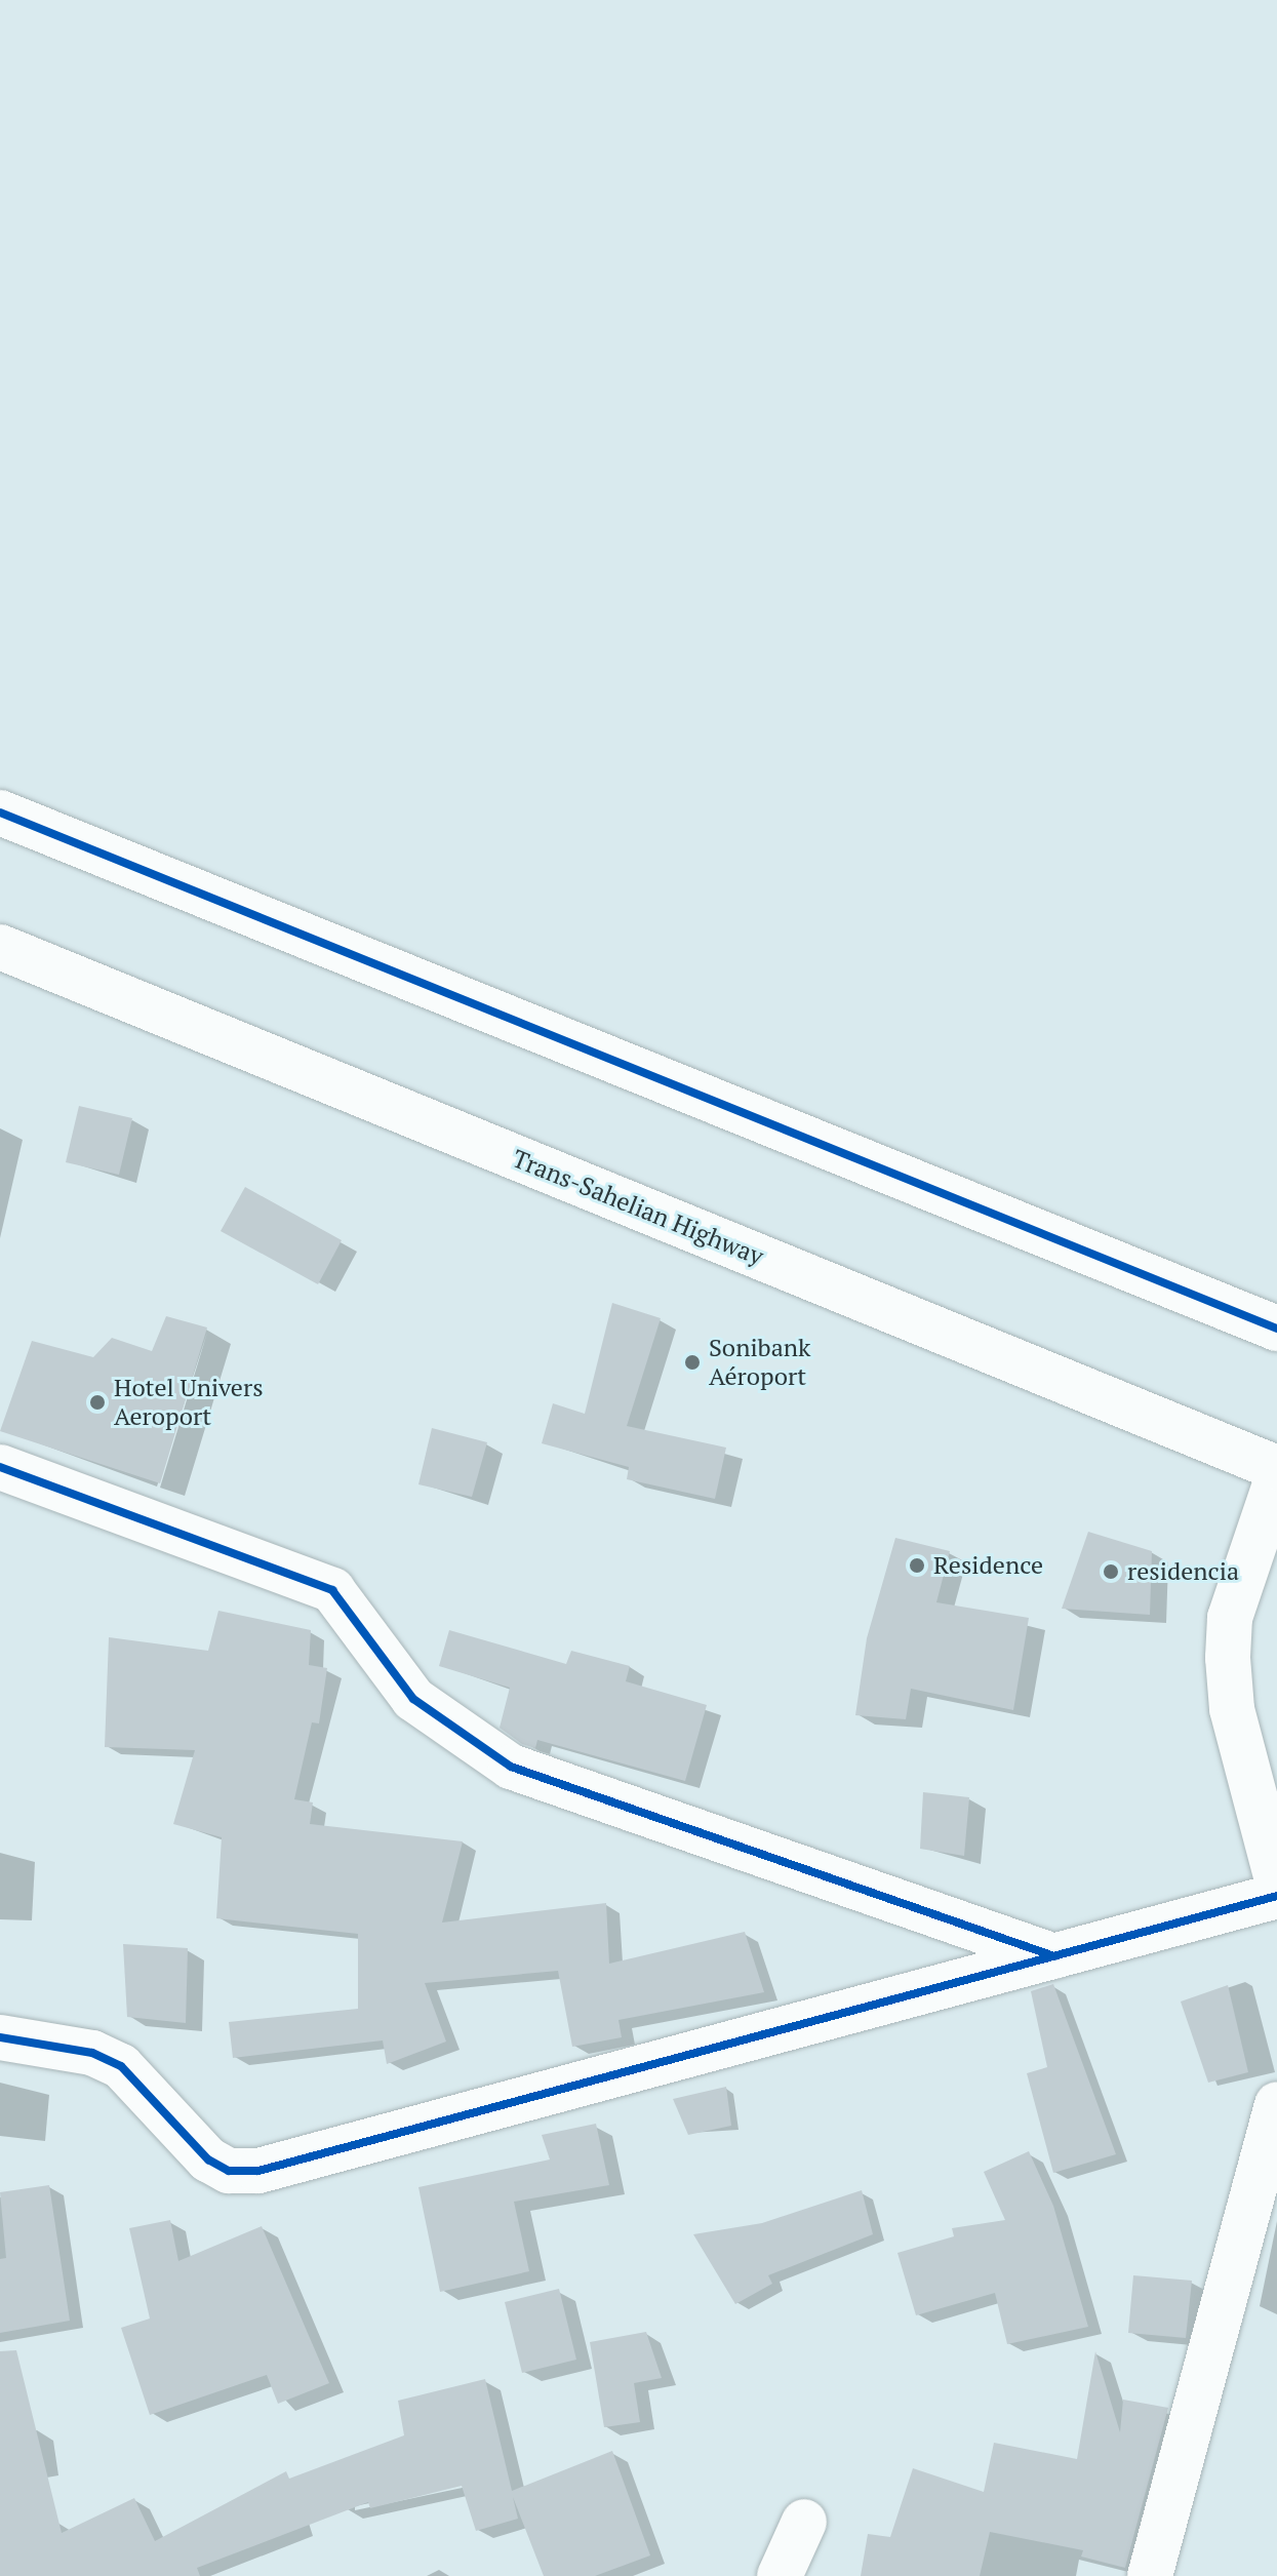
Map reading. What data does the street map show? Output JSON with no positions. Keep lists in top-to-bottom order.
{
  "streets": {
    "main road": ["Trans-Sahelian Highway"]
  },
  "places": [
    "Sonibank Aéroport",
    "Hotel Univers Aeroport",
    "Residence",
    "residencia"
  ]
}
